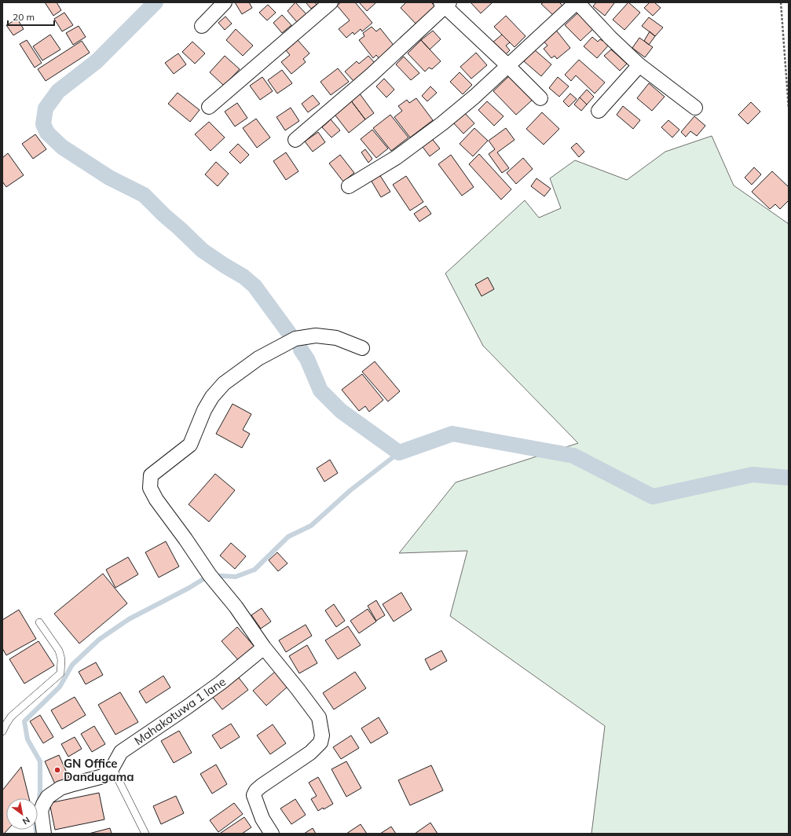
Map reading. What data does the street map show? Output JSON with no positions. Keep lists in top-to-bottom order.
{
  "streets": {
    "street": ["Mahakotuwa 1 lane"]
  },
  "places": ["GN Office Dandugama"],
  "scale_bar": "20 m",
  "north": "bottom right"
}
